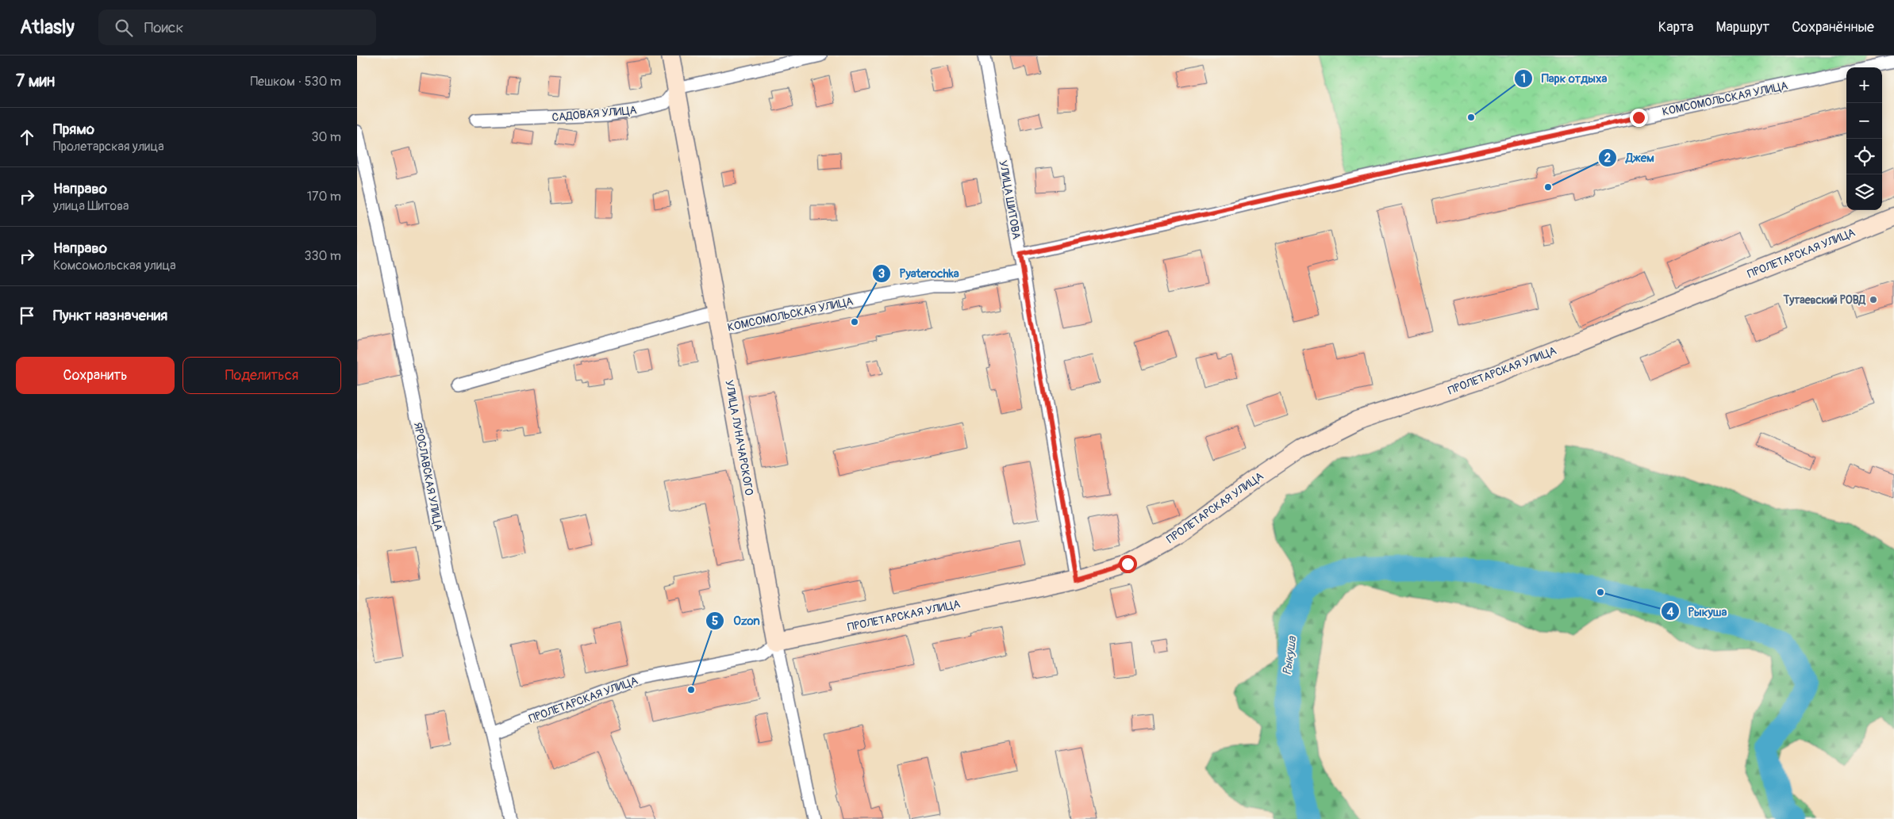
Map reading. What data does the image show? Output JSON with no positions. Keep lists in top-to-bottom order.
{
  "streets": {
    "street": [
      "КОМСОМОЛЬСКАЯ УЛИЦА",
      "САДОВАЯ УЛИЦА",
      "УЛИЦА ШИТОВА",
      "ПРОЛЕТАРСКАЯ УЛИЦА",
      "УЛИЦА ЛУНАЧАРСКОГО",
      "ЯРОСЛАВСКАЯ УЛИЦА"
    ]
  },
  "crossings": [
    ["КОМСОМОЛЬСКАЯ УЛИЦА", "УЛИЦА ШИТОВА"],
    ["КОМСОМОЛЬСКАЯ УЛИЦА", "УЛИЦА ЛУНАЧАРСКОГО"],
    ["САДОВАЯ УЛИЦА", "УЛИЦА ЛУНАЧАРСКОГО"],
    ["УЛИЦА ШИТОВА", "ПРОЛЕТАРСКАЯ УЛИЦА"],
    ["ПРОЛЕТАРСКАЯ УЛИЦА", "УЛИЦА ЛУНАЧАРСКОГО"],
    ["ПРОЛЕТАРСКАЯ УЛИЦА", "ЯРОСЛАВСКАЯ УЛИЦА"]
  ],
  "water": ["Рыкуша"],
  "places": [
    "Парк отдыха",
    "Джем",
    "Тутаевский РОВД",
    "Pyaterochka",
    "Рыкуша",
    "Ozon"
  ],
  "page": {
    "header": "Atlasly",
    "search": "Поиск",
    "nav": ["Карта", "Маршрут", "Сохранённые"],
    "heading": ["7 мин", "Пешком · 530 m"],
    "map_buttons": ["+", "−"],
    "list": [
      ["Прямо", "Пролетарская улица", "30 m"],
      ["Направо", "улица Шитова", "170 m"],
      ["Направо", "Комсомольская улица", "330 m"],
      "Пункт назначения"
    ],
    "buttons": ["Сохранить", "Поделиться"]
  }
}
